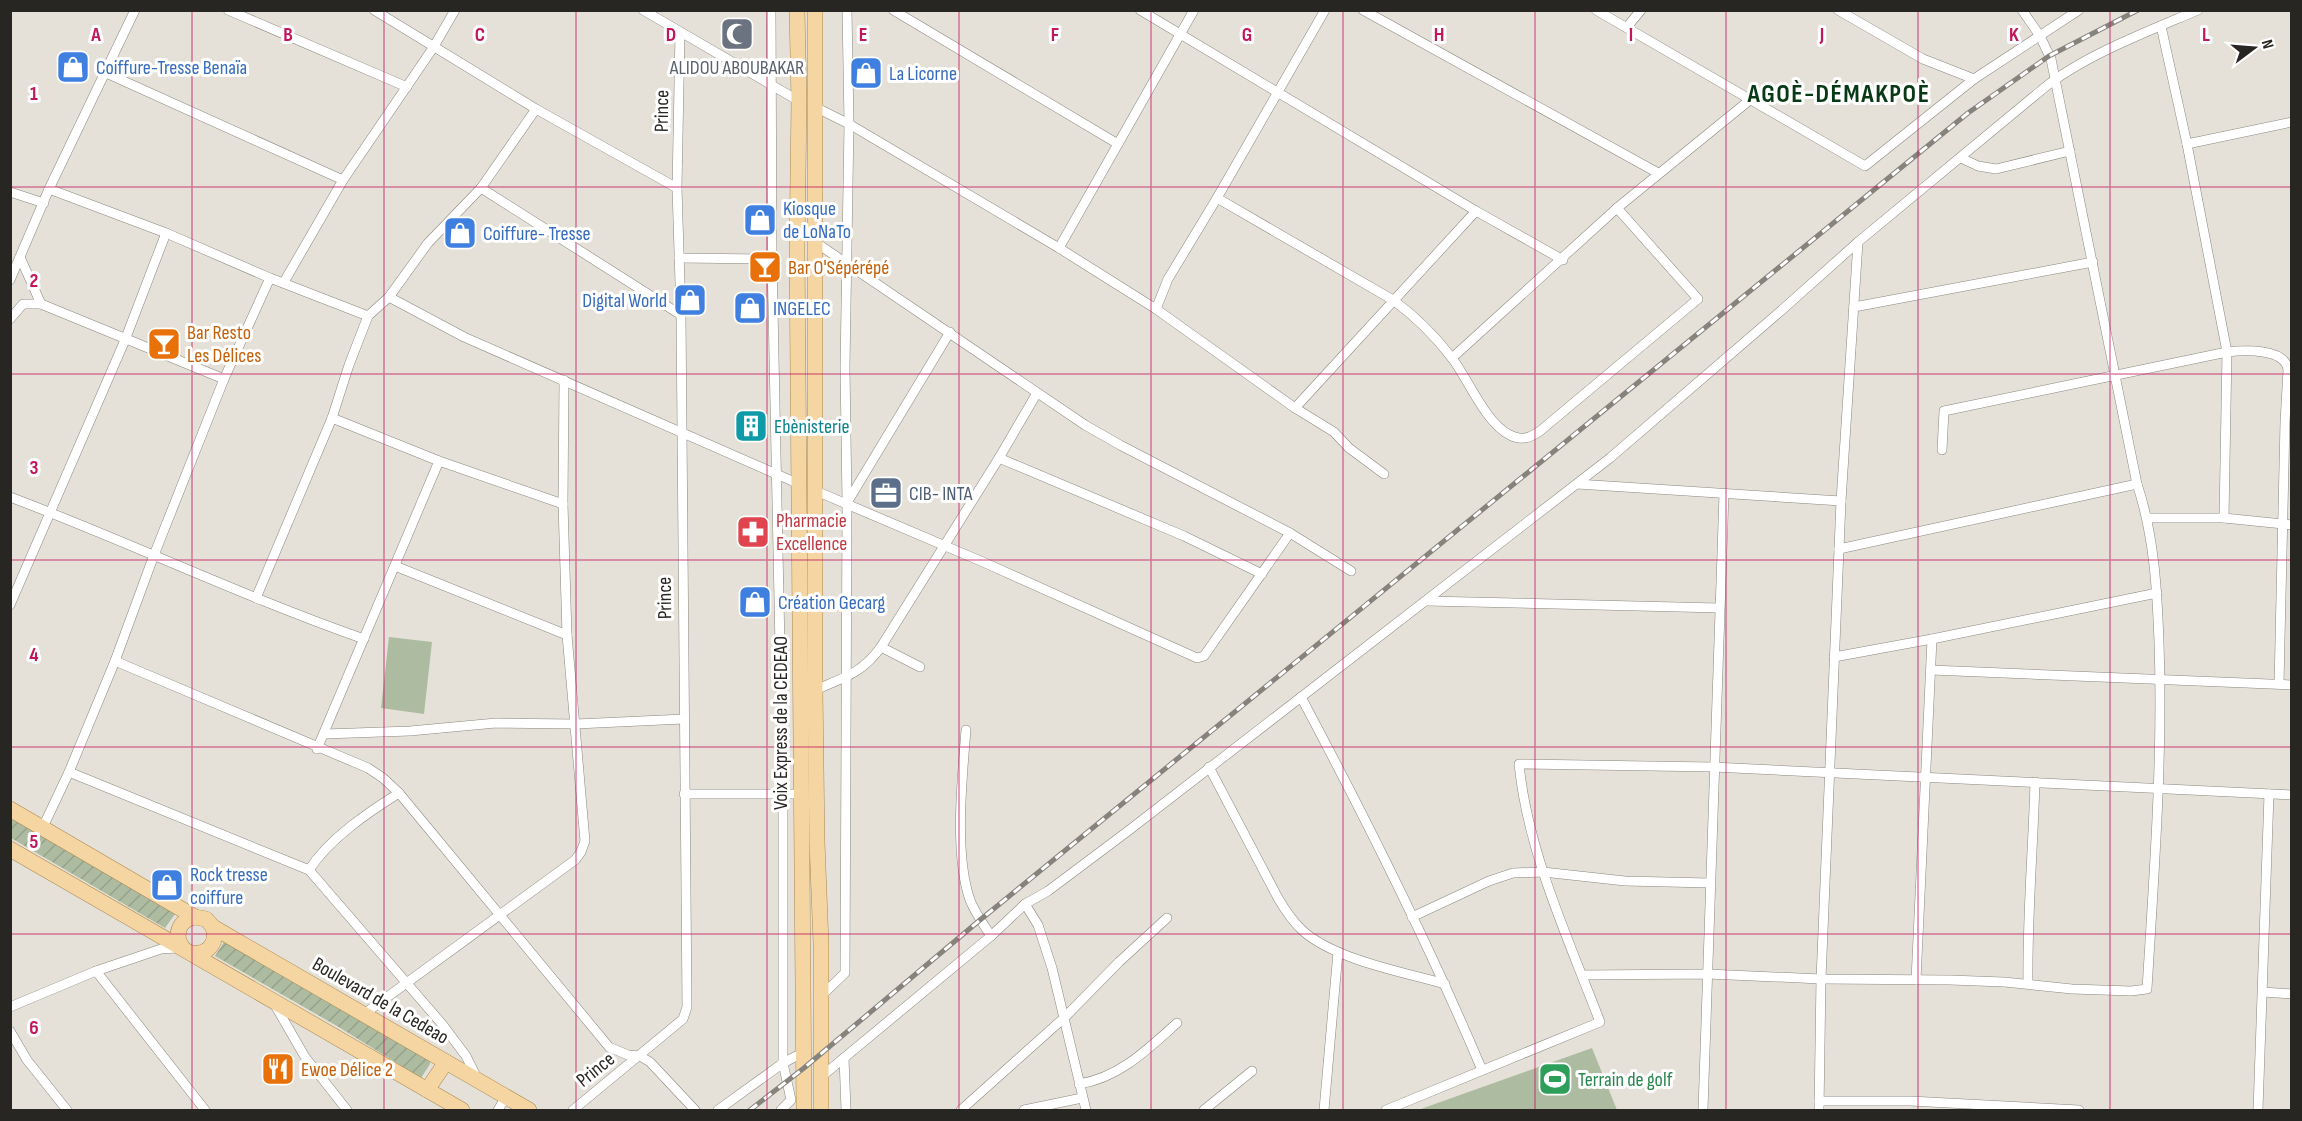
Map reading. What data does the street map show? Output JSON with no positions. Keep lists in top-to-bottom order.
{
  "streets": {
    "main road": ["Voix Express de la CEDEAO", "Boulevard de la Cedeao"],
    "street": ["Prince"]
  },
  "districts": ["AGOÈ-DÉMAKPOÈ"],
  "places": {
    "mosque": ["ALIDOU ABOUBAKAR"],
    "shop": [
      "Coiffure-Tresse Benaïa",
      "La Licorne",
      "Kiosque de LoNaTo",
      "Coiffure- Tresse",
      "Digital World",
      "INGELEC",
      "Création Gecarg",
      "Rock tresse coiffure"
    ],
    "bar": ["Bar O'Sépérépé", "Bar Resto Les Délices"],
    "building": ["Ebènisterie"],
    "office": ["CIB- INTA"],
    "pharmacy": ["Pharmacie Excellence"],
    "restaurant": ["Ewoe Délice 2"],
    "sports": ["Terrain de golf"]
  },
  "north": "right",
  "grid": {
    "columns": [
      "A",
      "B",
      "C",
      "D",
      "E",
      "F",
      "G",
      "H",
      "I",
      "J",
      "K",
      "L"
    ],
    "rows": [
      "1",
      "2",
      "3",
      "4",
      "5",
      "6"
    ]
  }
}
